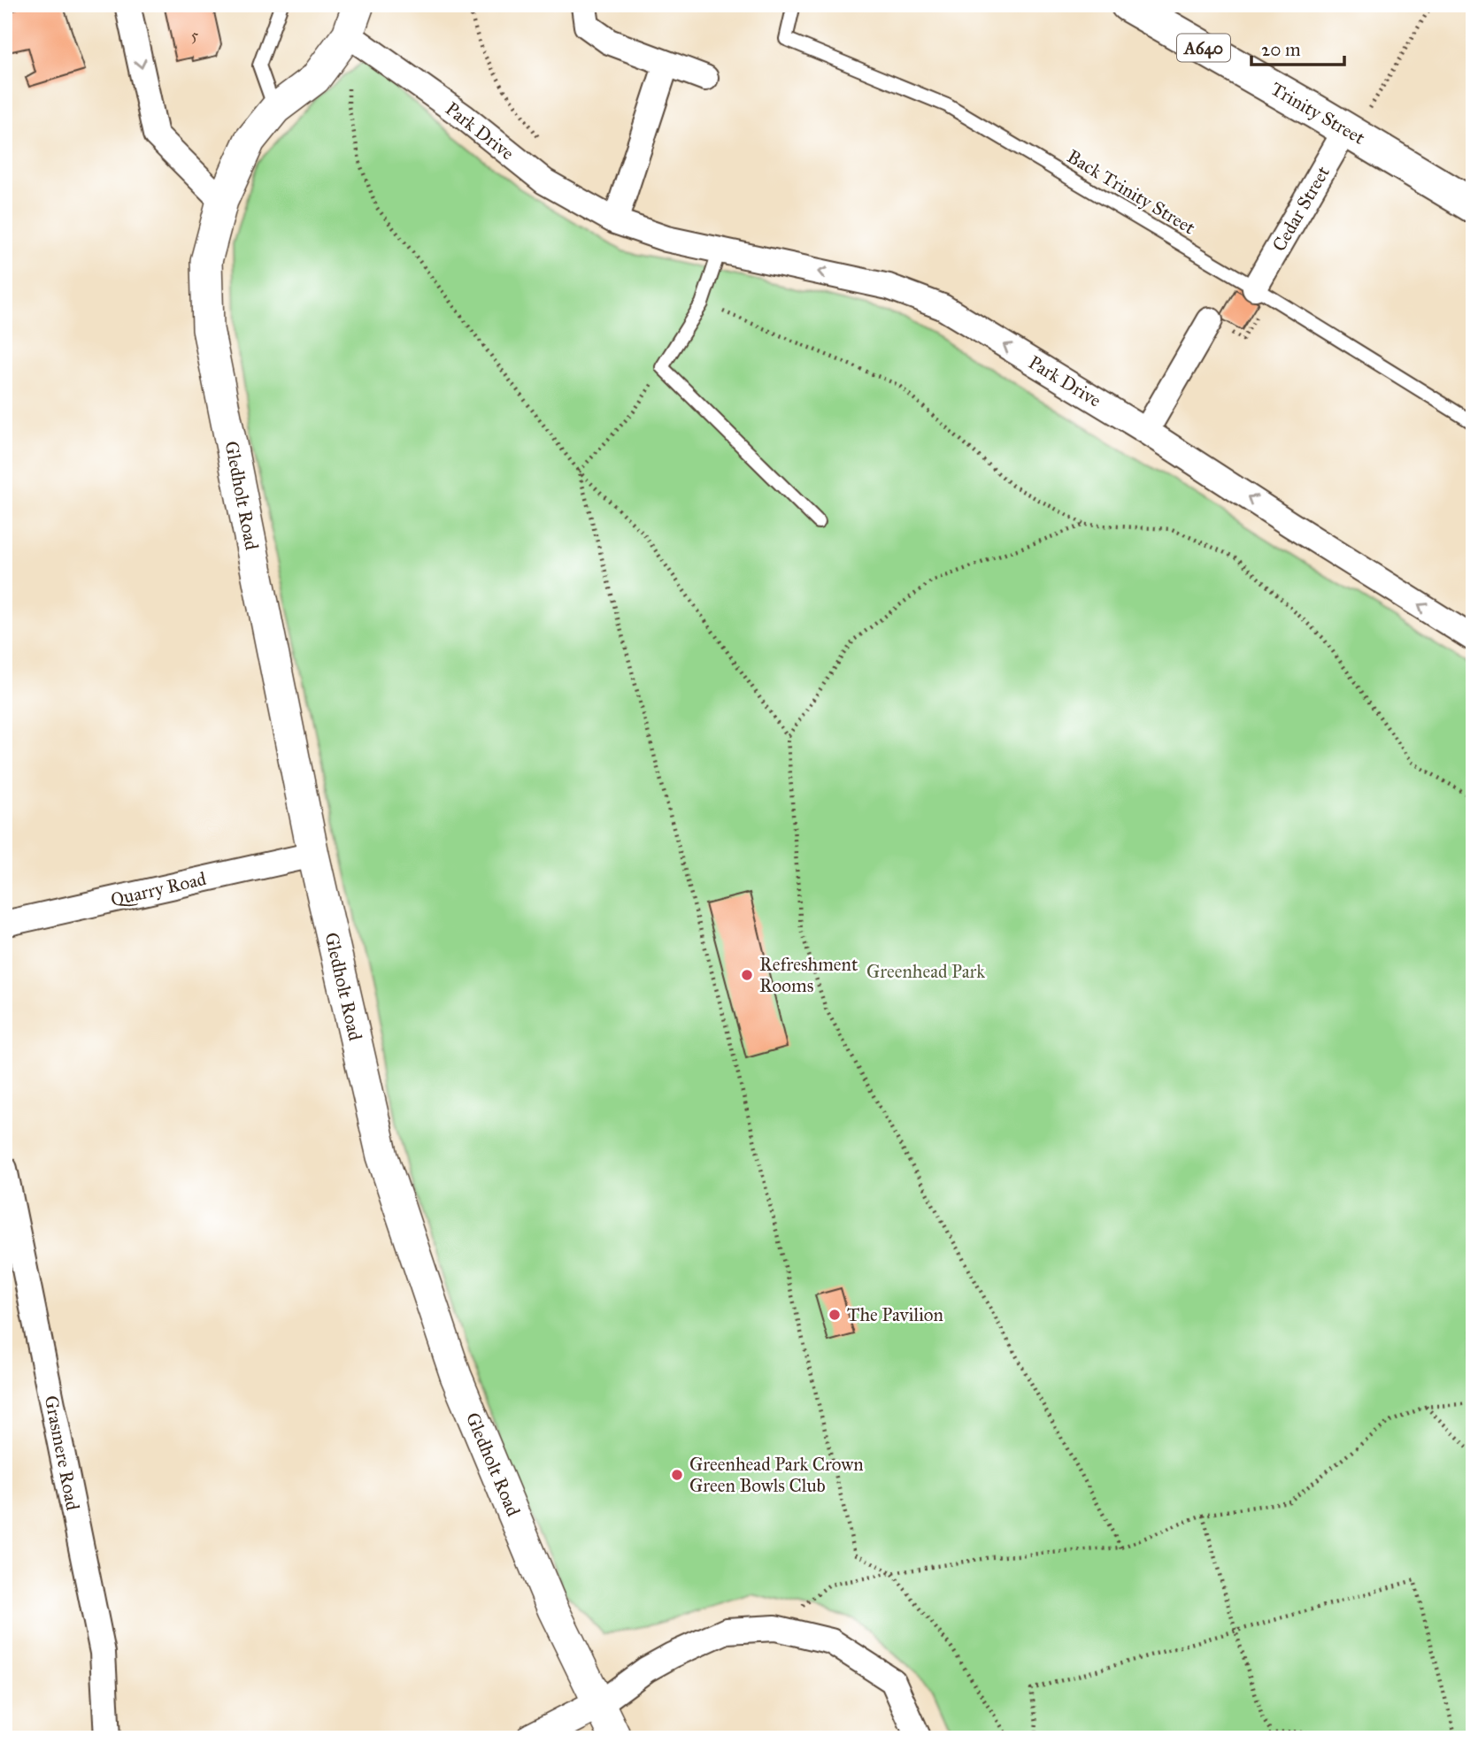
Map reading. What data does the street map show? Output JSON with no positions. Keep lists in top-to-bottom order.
{
  "streets": {
    "highway": ["A640", "Trinity Street"],
    "street": [
      "Park Drive",
      "Cedar Street",
      "Gledholt Road",
      "Quarry Road",
      "Grasmere Road"
    ],
    "lane": ["Back Trinity Street"]
  },
  "crossings": [
    ["Trinity Street", "Cedar Street"],
    ["Park Drive", "Gledholt Road"],
    ["Back Trinity Street", "Cedar Street"],
    ["Gledholt Road", "Quarry Road"]
  ],
  "one_way": ["Park Drive"],
  "parks": ["Greenhead Park"],
  "places": ["Refreshment Rooms", "The Pavilion", "Greenhead Park Crown Green Bowls Club"],
  "house_numbers": ["5"],
  "scale_bar": "20 m"
}
